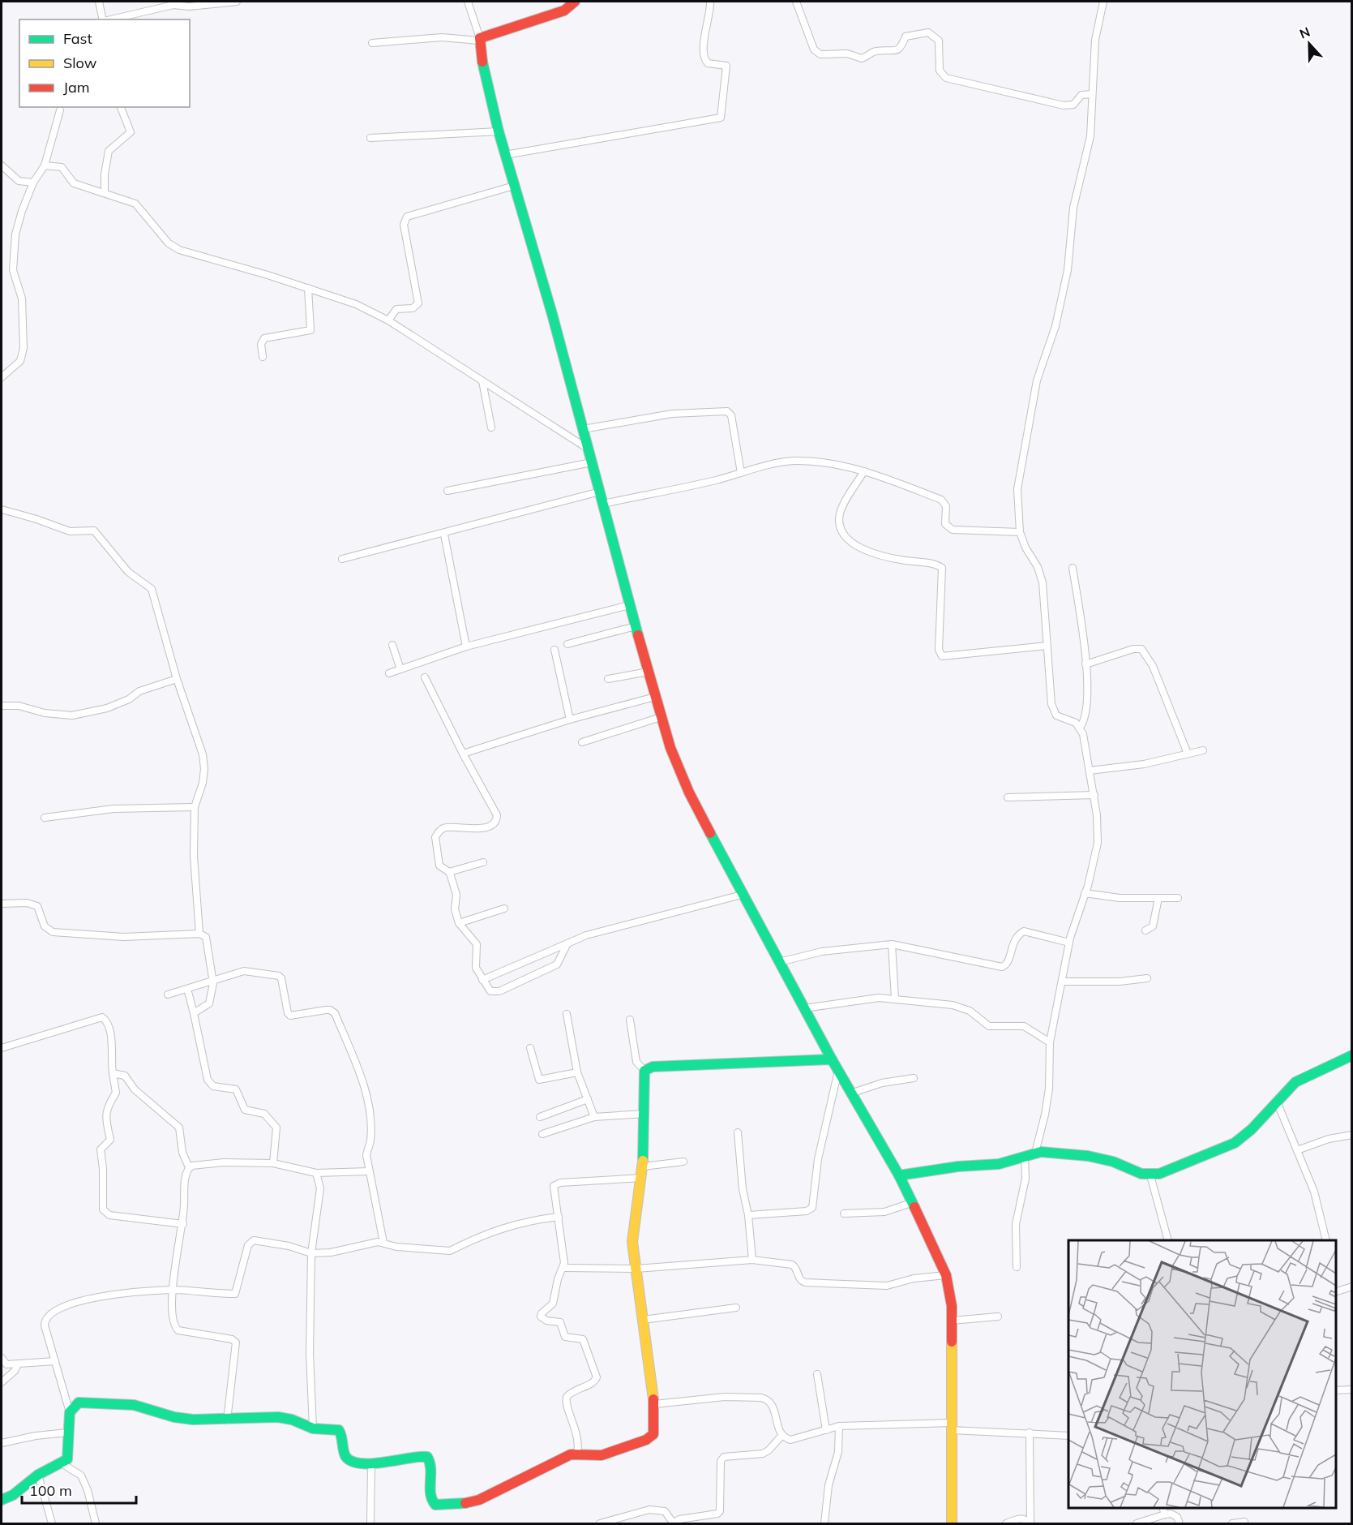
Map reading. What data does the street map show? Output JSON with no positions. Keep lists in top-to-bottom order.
{
  "legend": ["Fast", "Slow", "Jam"],
  "scale_bar": "100 m",
  "north": "top"
}
